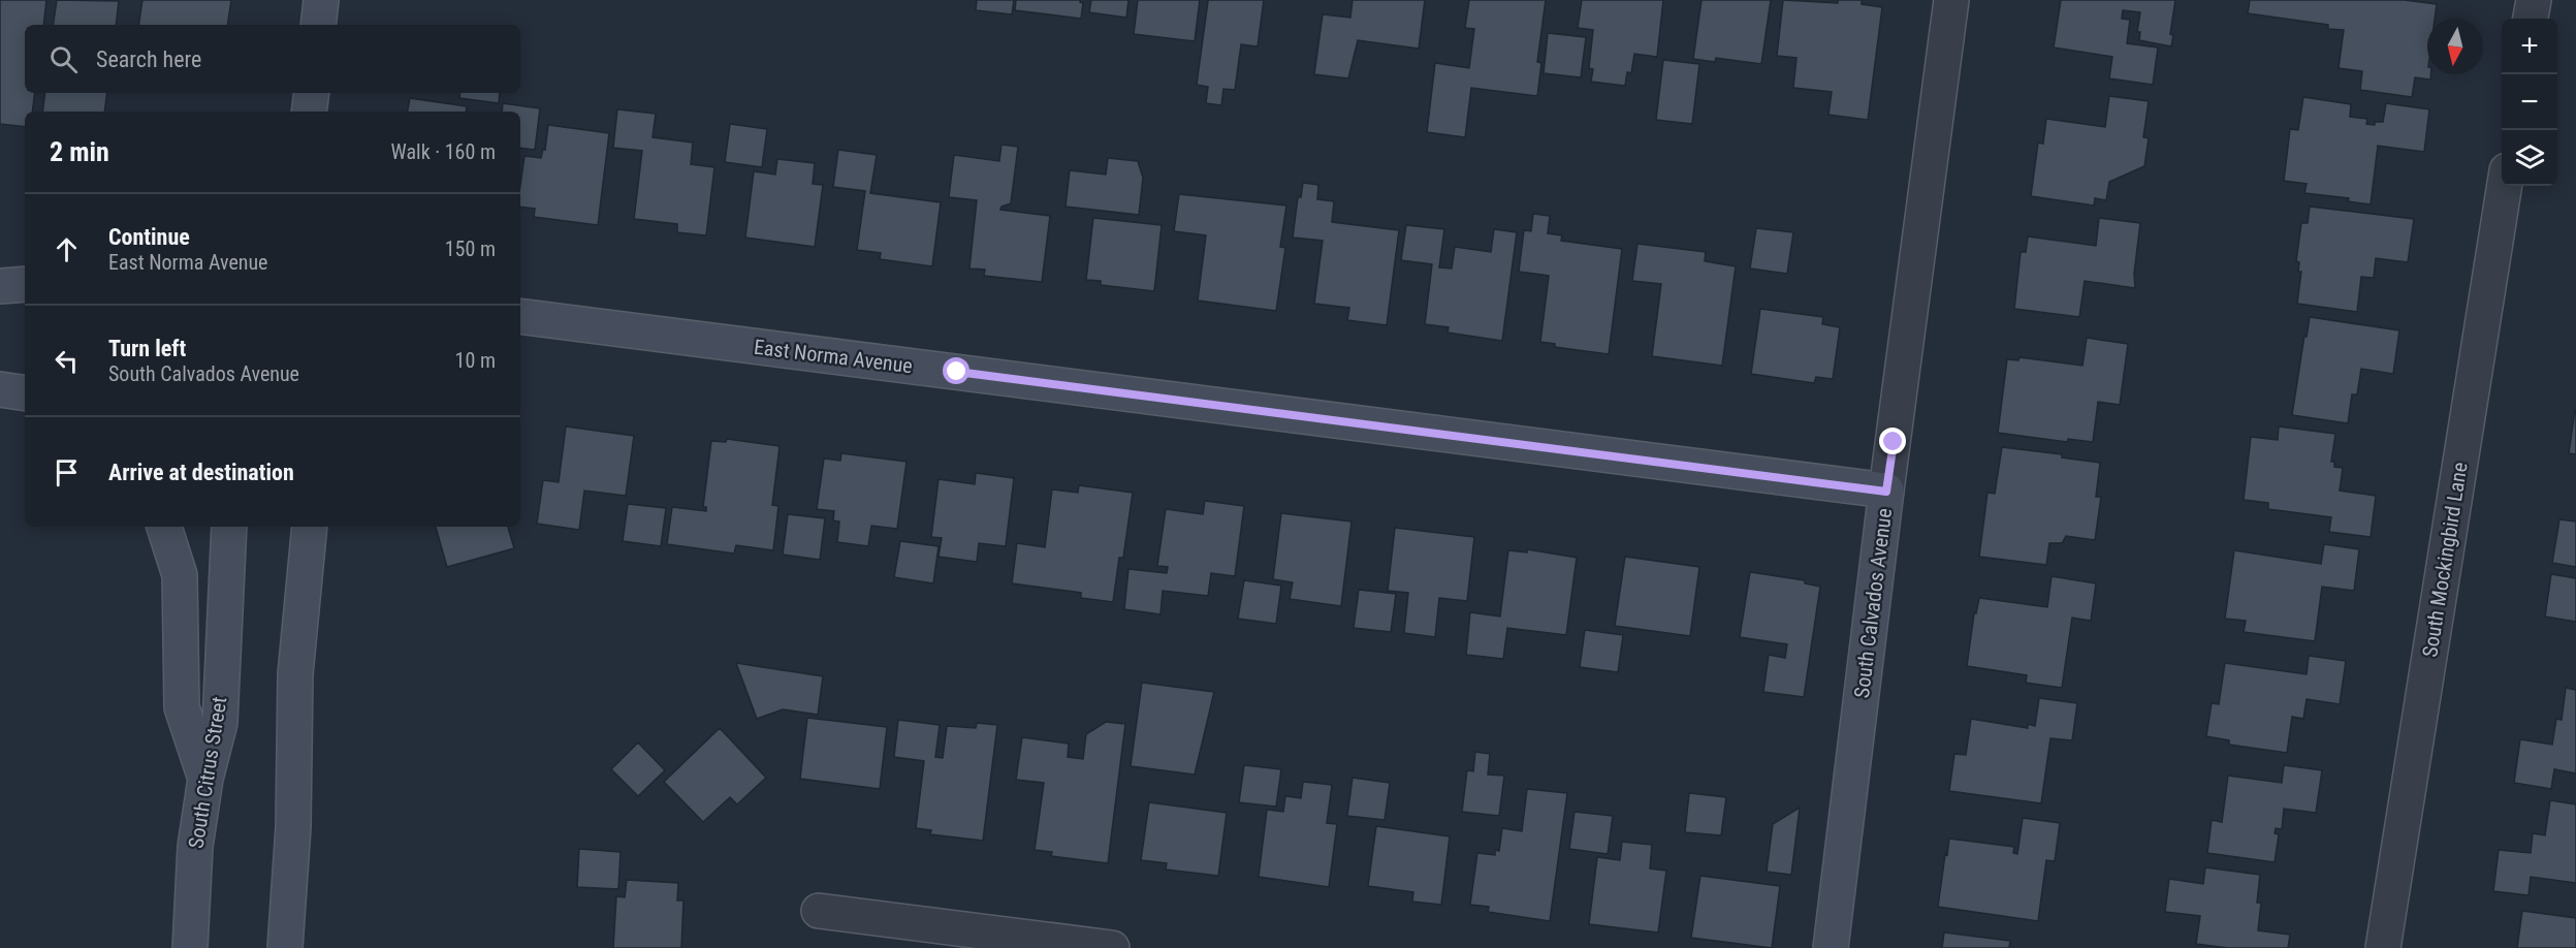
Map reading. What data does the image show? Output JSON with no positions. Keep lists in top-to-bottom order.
{
  "streets": {
    "street": [
      "East Norma Avenue",
      "South Mockingbird Lane",
      "South Calvados Avenue",
      "South Citrus Street"
    ]
  },
  "crossings": [
    ["East Norma Avenue", "South Calvados Avenue"]
  ],
  "north": "bottom",
  "page": {
    "map_buttons": ["+", "−"],
    "search": "Search here",
    "heading": ["2 min", "Walk · 160 m"],
    "list": [
      ["Continue", "East Norma Avenue", "150 m"],
      ["Turn left", "South Calvados Avenue", "10 m"],
      "Arrive at destination"
    ]
  }
}
